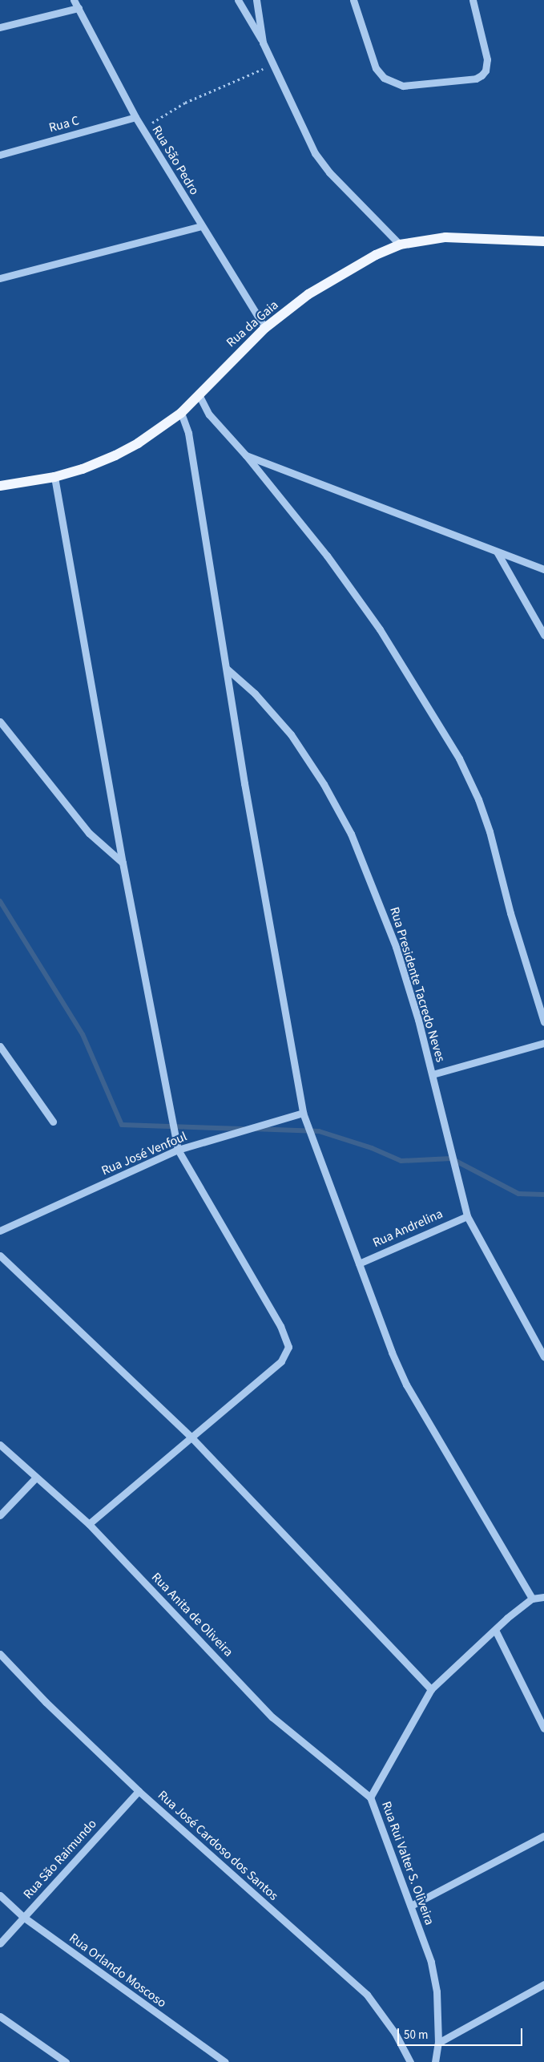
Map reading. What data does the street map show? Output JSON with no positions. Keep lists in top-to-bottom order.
{
  "streets": {
    "main road": ["Rua da Gaia"],
    "street": [
      "Rua C",
      "Rua São Pedro",
      "Rua Presidente Tacredo Neves",
      "Rua José Venfoul",
      "Rua Andrelina",
      "Rua Anita de Oliveira",
      "Rua José Cardoso dos Santos",
      "Rua São Raimundo",
      "Rua Rui Valter S. Oliveira",
      "Rua Orlando Moscoso"
    ]
  },
  "crossings": [
    ["Rua C", "Rua São Pedro"],
    ["Rua São Pedro", "Rua da Gaia"],
    ["Rua Presidente Tacredo Neves", "Rua Andrelina"],
    ["Rua Anita de Oliveira", "Rua Rui Valter S. Oliveira"],
    ["Rua José Cardoso dos Santos", "Rua São Raimundo"],
    ["Rua São Raimundo", "Rua Orlando Moscoso"]
  ],
  "scale_bar": "50 m"
}
